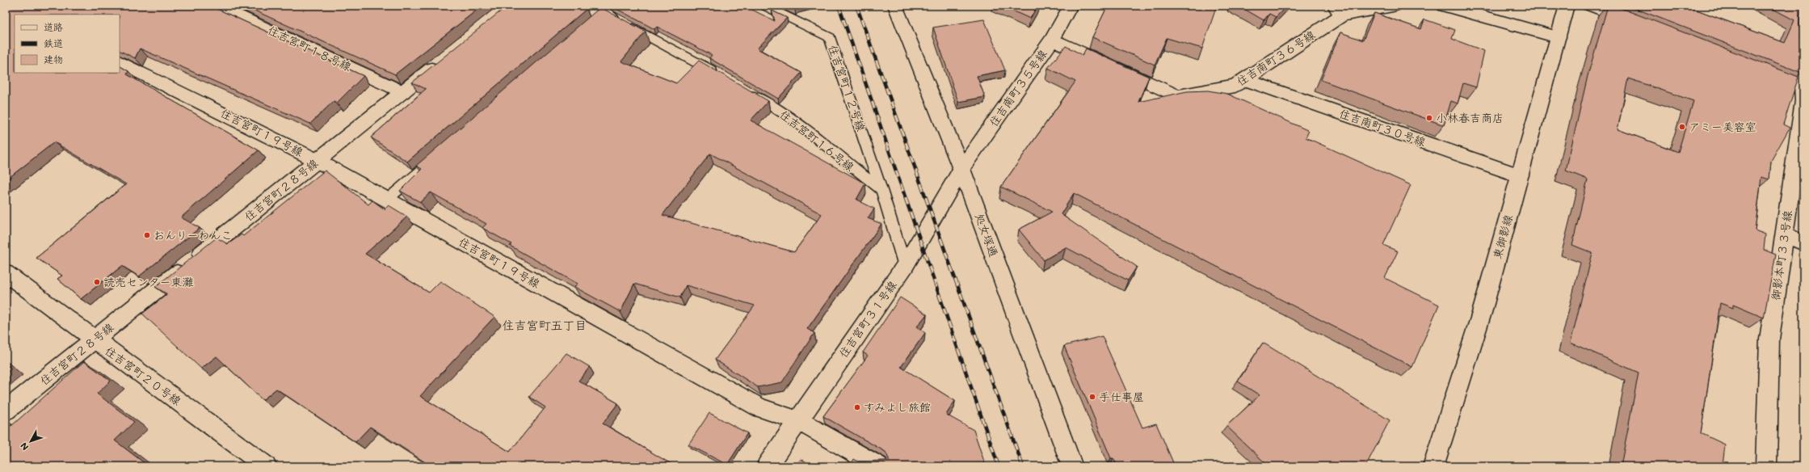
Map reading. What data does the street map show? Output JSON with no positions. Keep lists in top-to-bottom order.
{
  "streets": {
    "street": [
      "住吉宮町１８号線",
      "住吉南町３６号線",
      "住吉南町３５号線",
      "住吉南町３０号線",
      "住吉宮町１９号線",
      "住吉宮町２８号線",
      "処女塚通",
      "東御影線",
      "御影本町３３号線",
      "住吉宮町３１号線",
      "住吉宮町２０号線"
    ],
    "lane": ["住吉宮町１２号線", "住吉宮町１６号線"]
  },
  "crossings": [
    ["住吉宮町１８号線", "住吉宮町２８号線"],
    ["住吉南町３６号線", "住吉南町３５号線"],
    ["住吉南町３６号線", "住吉南町３０号線"],
    ["住吉宮町１２号線", "住吉宮町１６号線"],
    ["住吉南町３５号線", "処女塚通"],
    ["住吉南町３５号線", "住吉宮町３１号線"],
    ["住吉南町３０号線", "東御影線"],
    ["住吉宮町１９号線", "住吉宮町２８号線"],
    ["住吉宮町１９号線", "住吉宮町３１号線"],
    ["住吉宮町２８号線", "住吉宮町２０号線"],
    ["処女塚通", "住吉宮町３１号線"]
  ],
  "districts": ["住吉宮町五丁目"],
  "places": [
    "小林春吉商店",
    "アミー美容室",
    "おんりーわんこ",
    "読売センター東灘",
    "手仕事屋",
    "すみよし旅館"
  ],
  "legend": ["道路", "鉄道", "建物"],
  "north": "bottom left"
}
